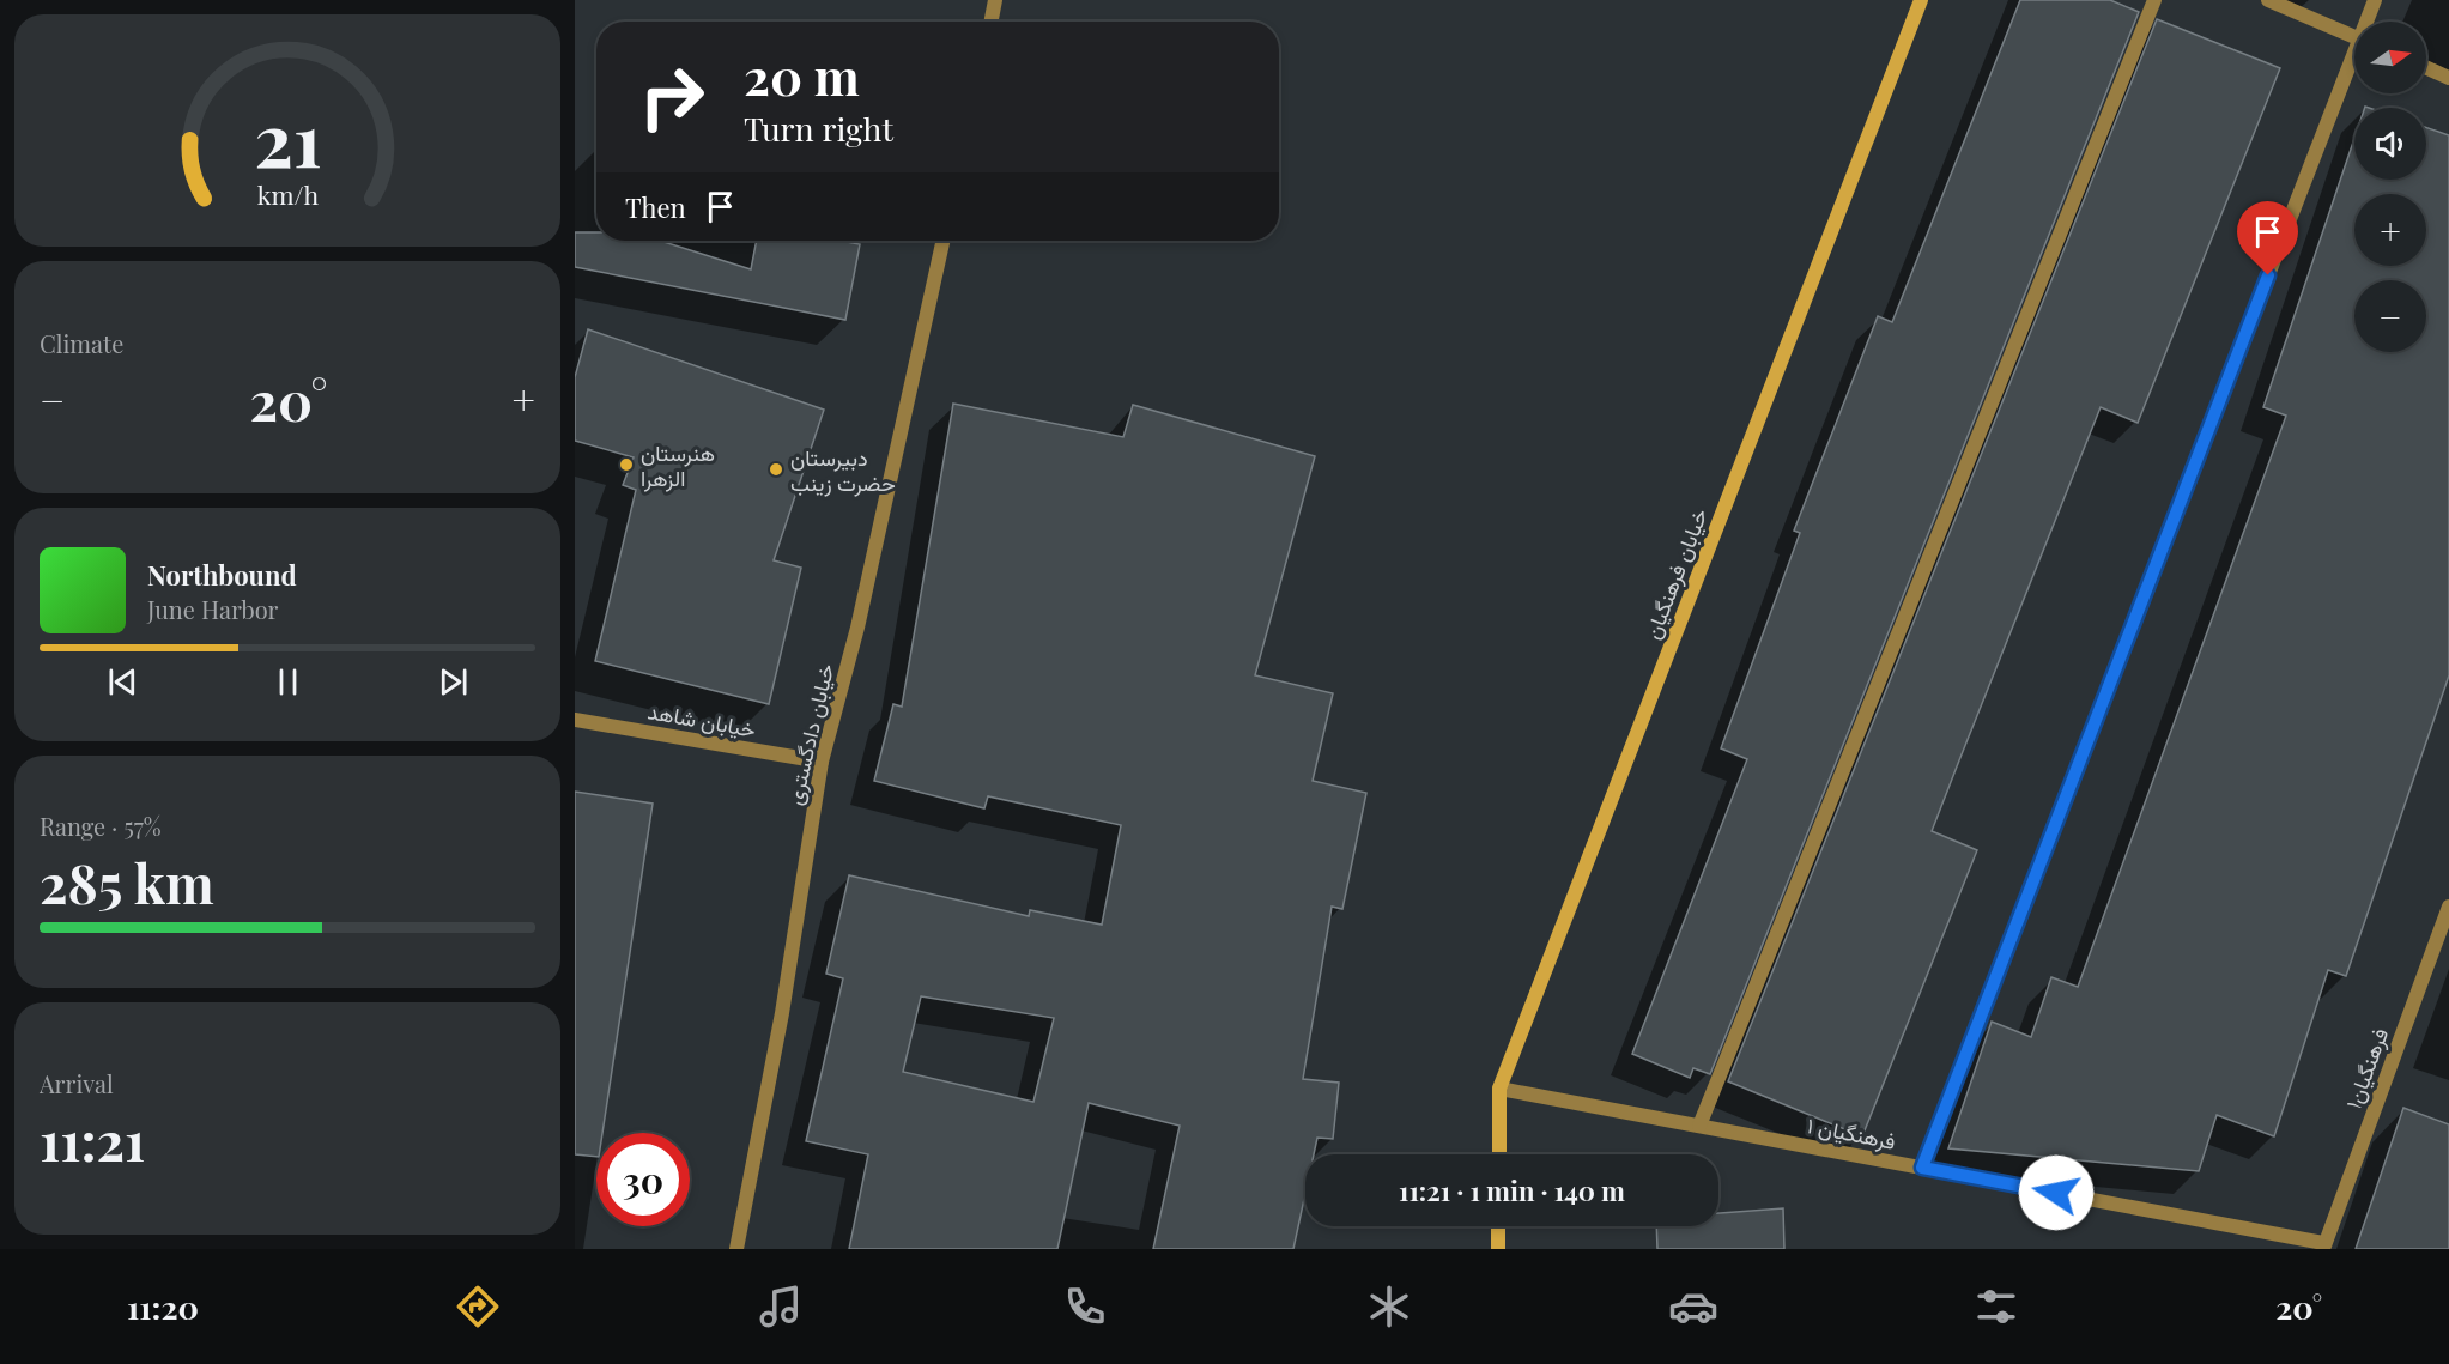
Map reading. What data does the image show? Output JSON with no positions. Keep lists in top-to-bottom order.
{
  "streets": {
    "street": [
      "خیابان فرهنگیان",
      "خیابان شاهد",
      "خیابان دادگستری",
      "فرهنگیان۱",
      "فرهنگیان ۱"
    ]
  },
  "crossings": [
    ["خیابان فرهنگیان", "فرهنگیان ۱"],
    ["خیابان شاهد", "خیابان دادگستری"],
    ["فرهنگیان۱", "فرهنگیان ۱"]
  ],
  "places": ["هنرستان الزهرا", "دبیرستان حضرت زینب"],
  "north": "right",
  "page": {
    "map_buttons": ["+", "−"],
    "turn": ["20 m", "Turn right"],
    "then": "Then",
    "tile": [
      "Climate",
      ["Range · 57%", "285 km"],
      ["Arrival", "11:21"]
    ],
    "heat": ["−", "20°", "+"],
    "song": ["Northbound", "June Harbor"],
    "limit": "30",
    "trip": "11:21 · 1 min · 140 m",
    "tabs": ["11:20", "20°"],
    "gauge": ["21", "km/h"]
  }
}
